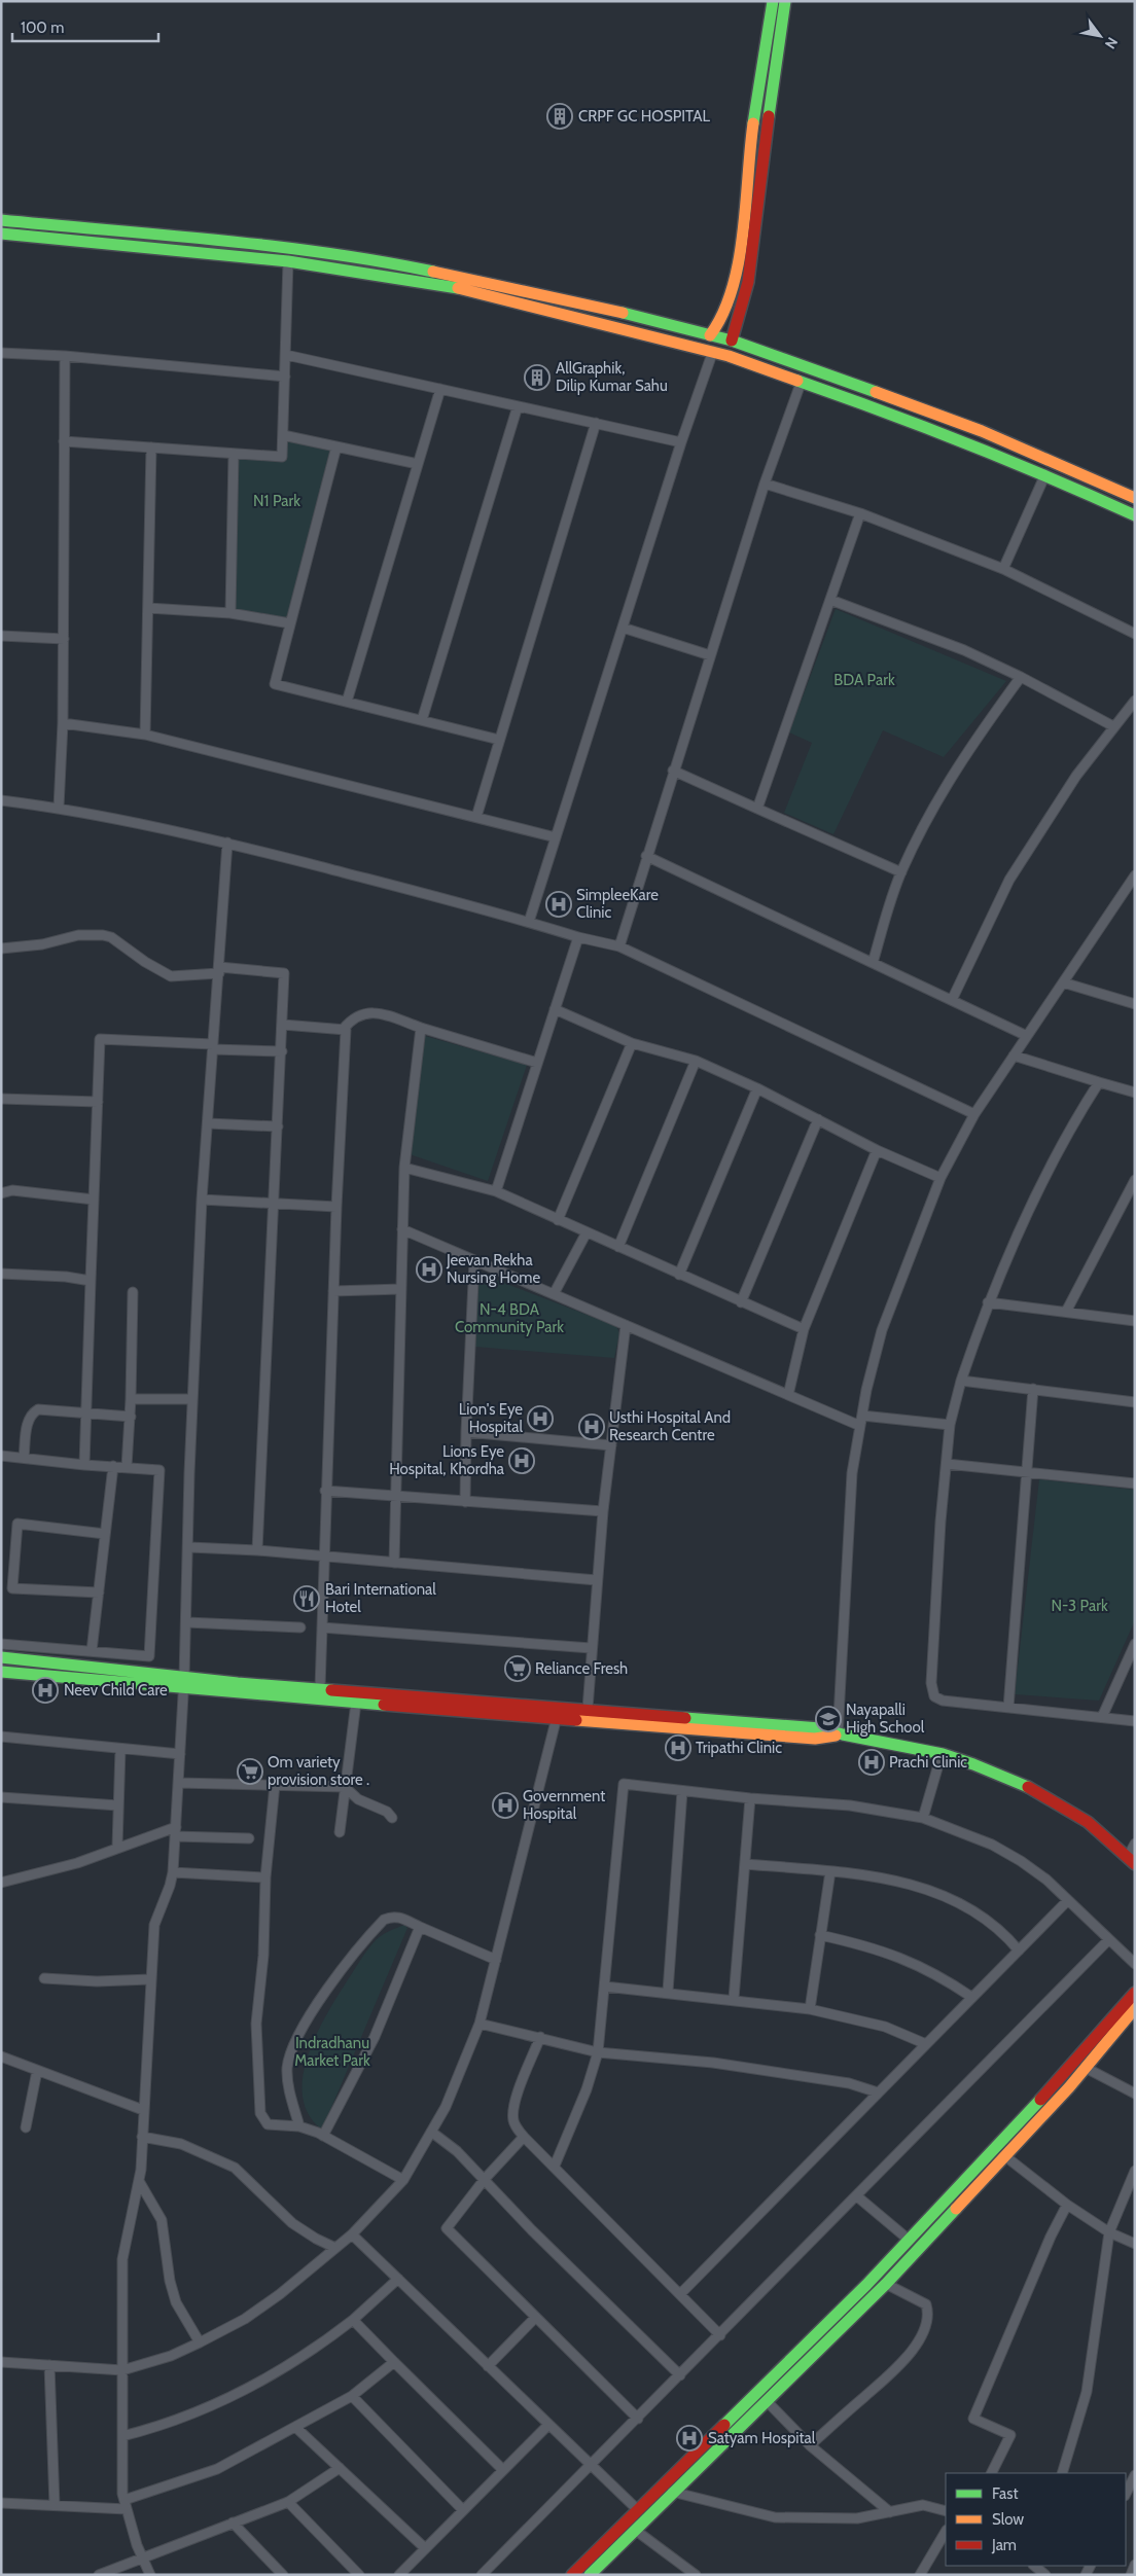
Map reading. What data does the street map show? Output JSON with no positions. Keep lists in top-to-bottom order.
{
  "parks": [
    "N1 Park",
    "BDA Park",
    "N-4 BDA Community Park",
    "N-3 Park",
    "Indradhanu Market Park"
  ],
  "places": {
    "building": ["CRPF GC HOSPITAL", "AllGraphik, Dilip Kumar Sahu"],
    "hospital": [
      "SimpleeKare Clinic",
      "Jeevan Rekha Nursing Home",
      "Lion's Eye Hospital",
      "Usthi Hospital And Research Centre",
      "Lions Eye Hospital, Khordha",
      "Neev Child Care",
      "Tripathi Clinic",
      "Prachi Clinic",
      "Government Hospital",
      "Satyam Hospital"
    ],
    "restaurant": ["Bari International Hotel"],
    "supermarket": ["Reliance Fresh", "Om variety provision store ."],
    "school or university": ["Nayapalli High School"]
  },
  "legend": ["Fast", "Slow", "Jam"],
  "scale_bar": "100 m",
  "north": "bottom right"
}
